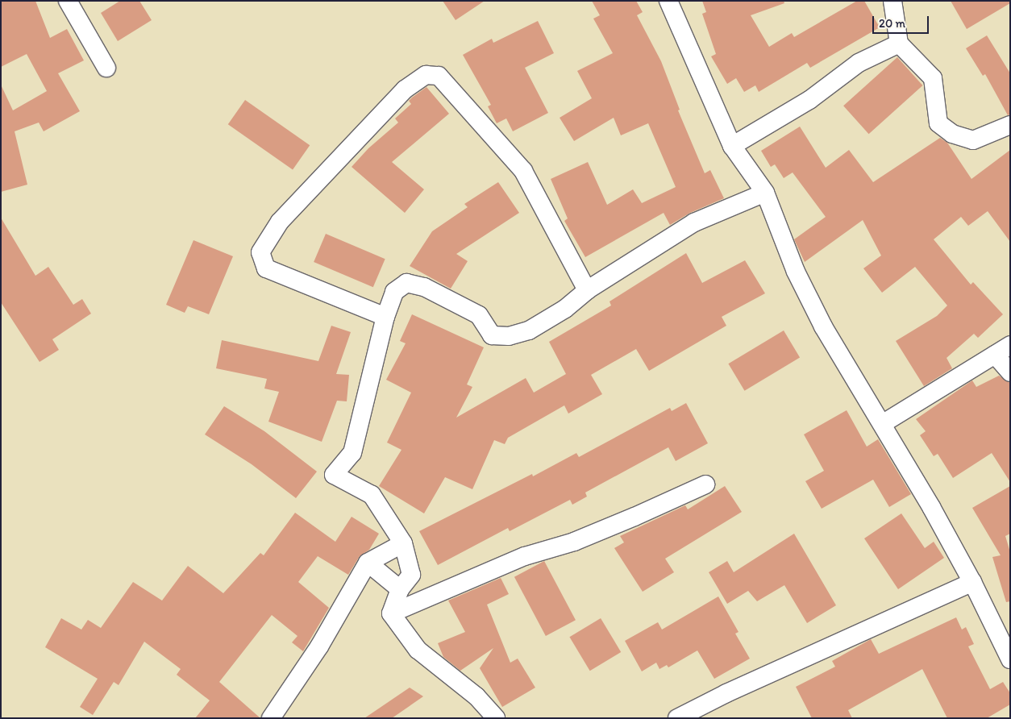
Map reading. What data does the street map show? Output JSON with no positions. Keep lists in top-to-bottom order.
{
  "scale_bar": "20 m"
}
